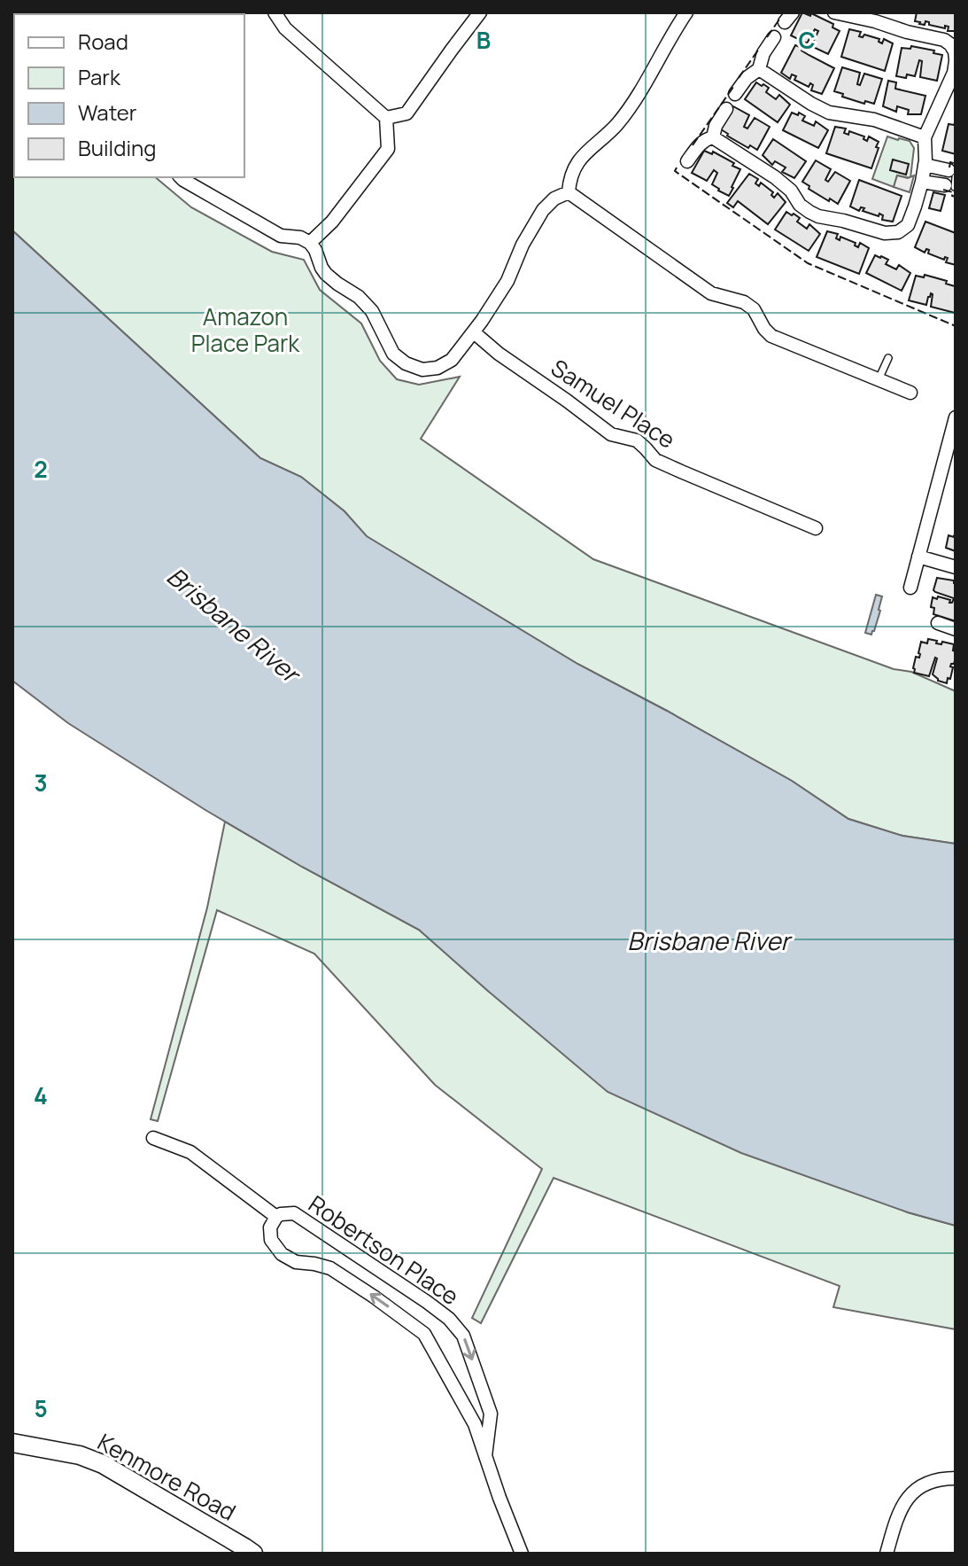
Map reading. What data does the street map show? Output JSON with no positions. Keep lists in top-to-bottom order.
{
  "streets": {
    "street": ["Samuel Place", "Robertson Place", "Kenmore Road"]
  },
  "water": ["Brisbane River"],
  "parks": ["Amazon Place Park"],
  "legend": [
    "Road",
    "Park",
    "Water",
    "Building"
  ],
  "grid": {
    "columns": ["B", "C"],
    "rows": [
      "2",
      "3",
      "4",
      "5"
    ]
  }
}
